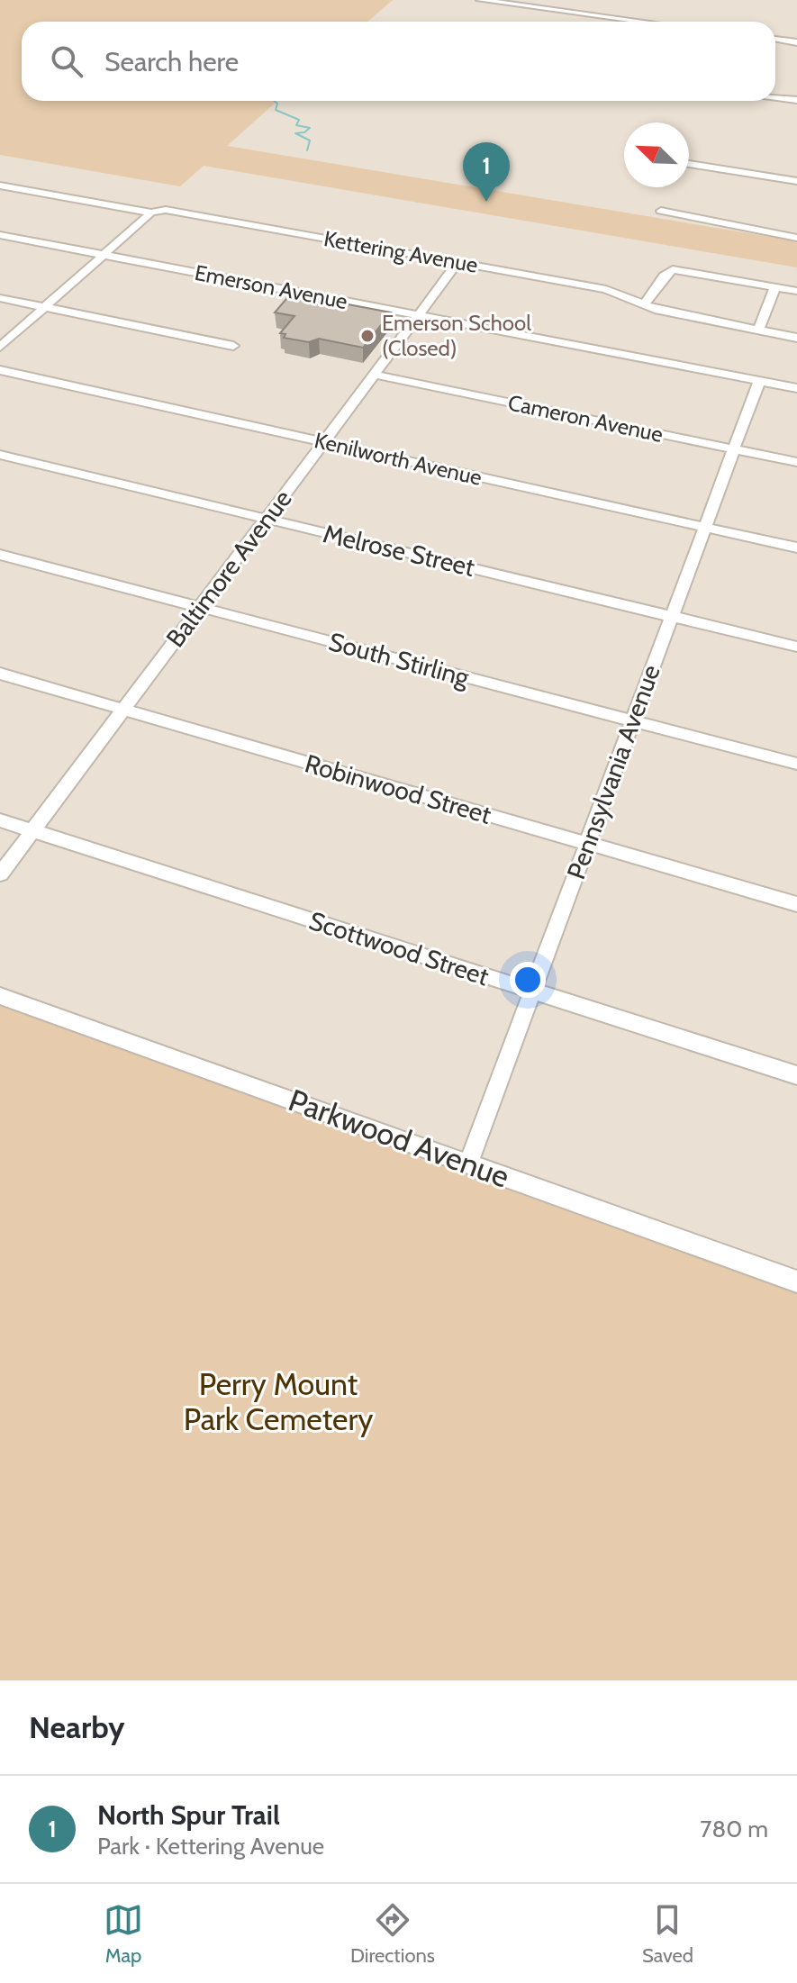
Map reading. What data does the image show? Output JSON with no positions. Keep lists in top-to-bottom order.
{
  "streets": {
    "street": [
      "Kettering Avenue",
      "Emerson Avenue",
      "Cameron Avenue",
      "Kenilworth Avenue",
      "Melrose Street",
      "Baltimore Avenue",
      "South Stirling",
      "Pennsylvania Avenue",
      "Robinwood Street",
      "Scottwood Street",
      "Parkwood Avenue"
    ]
  },
  "crossings": [
    ["Kettering Avenue", "Baltimore Avenue"],
    ["Emerson Avenue", "Baltimore Avenue"],
    ["Emerson Avenue", "Pennsylvania Avenue"],
    ["Cameron Avenue", "Baltimore Avenue"],
    ["Cameron Avenue", "Pennsylvania Avenue"],
    ["Kenilworth Avenue", "Baltimore Avenue"],
    ["Kenilworth Avenue", "Pennsylvania Avenue"],
    ["Melrose Street", "Baltimore Avenue"],
    ["Melrose Street", "Pennsylvania Avenue"],
    ["Baltimore Avenue", "South Stirling"],
    ["Baltimore Avenue", "Robinwood Street"],
    ["Baltimore Avenue", "Scottwood Street"],
    ["South Stirling", "Pennsylvania Avenue"],
    ["Pennsylvania Avenue", "Robinwood Street"],
    ["Pennsylvania Avenue", "Scottwood Street"],
    ["Pennsylvania Avenue", "Parkwood Avenue"]
  ],
  "parks": ["Perry Mount Park Cemetery"],
  "places": ["Emerson School (Closed)"],
  "north": "top left",
  "page": {
    "search": "Search here",
    "pins": "1",
    "heading": "Nearby",
    "list": [
      {
        "mark": "1",
        "name": "North Spur Trail",
        "note": "Park · Kettering Avenue",
        "value": "780 m"
      }
    ],
    "nav": ["Map", "Directions", "Saved"]
  }
}
